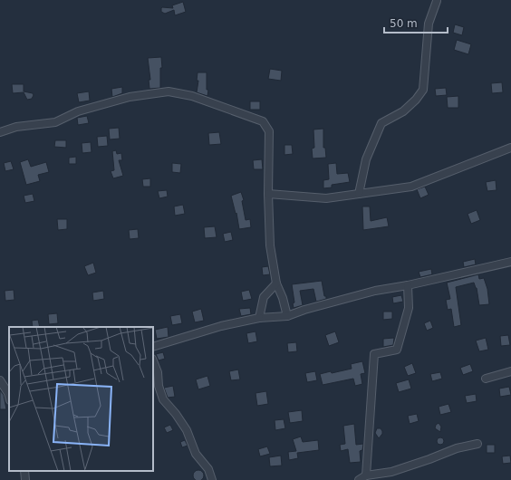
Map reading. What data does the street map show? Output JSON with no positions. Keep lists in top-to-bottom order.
{
  "scale_bar": "50 m"
}
